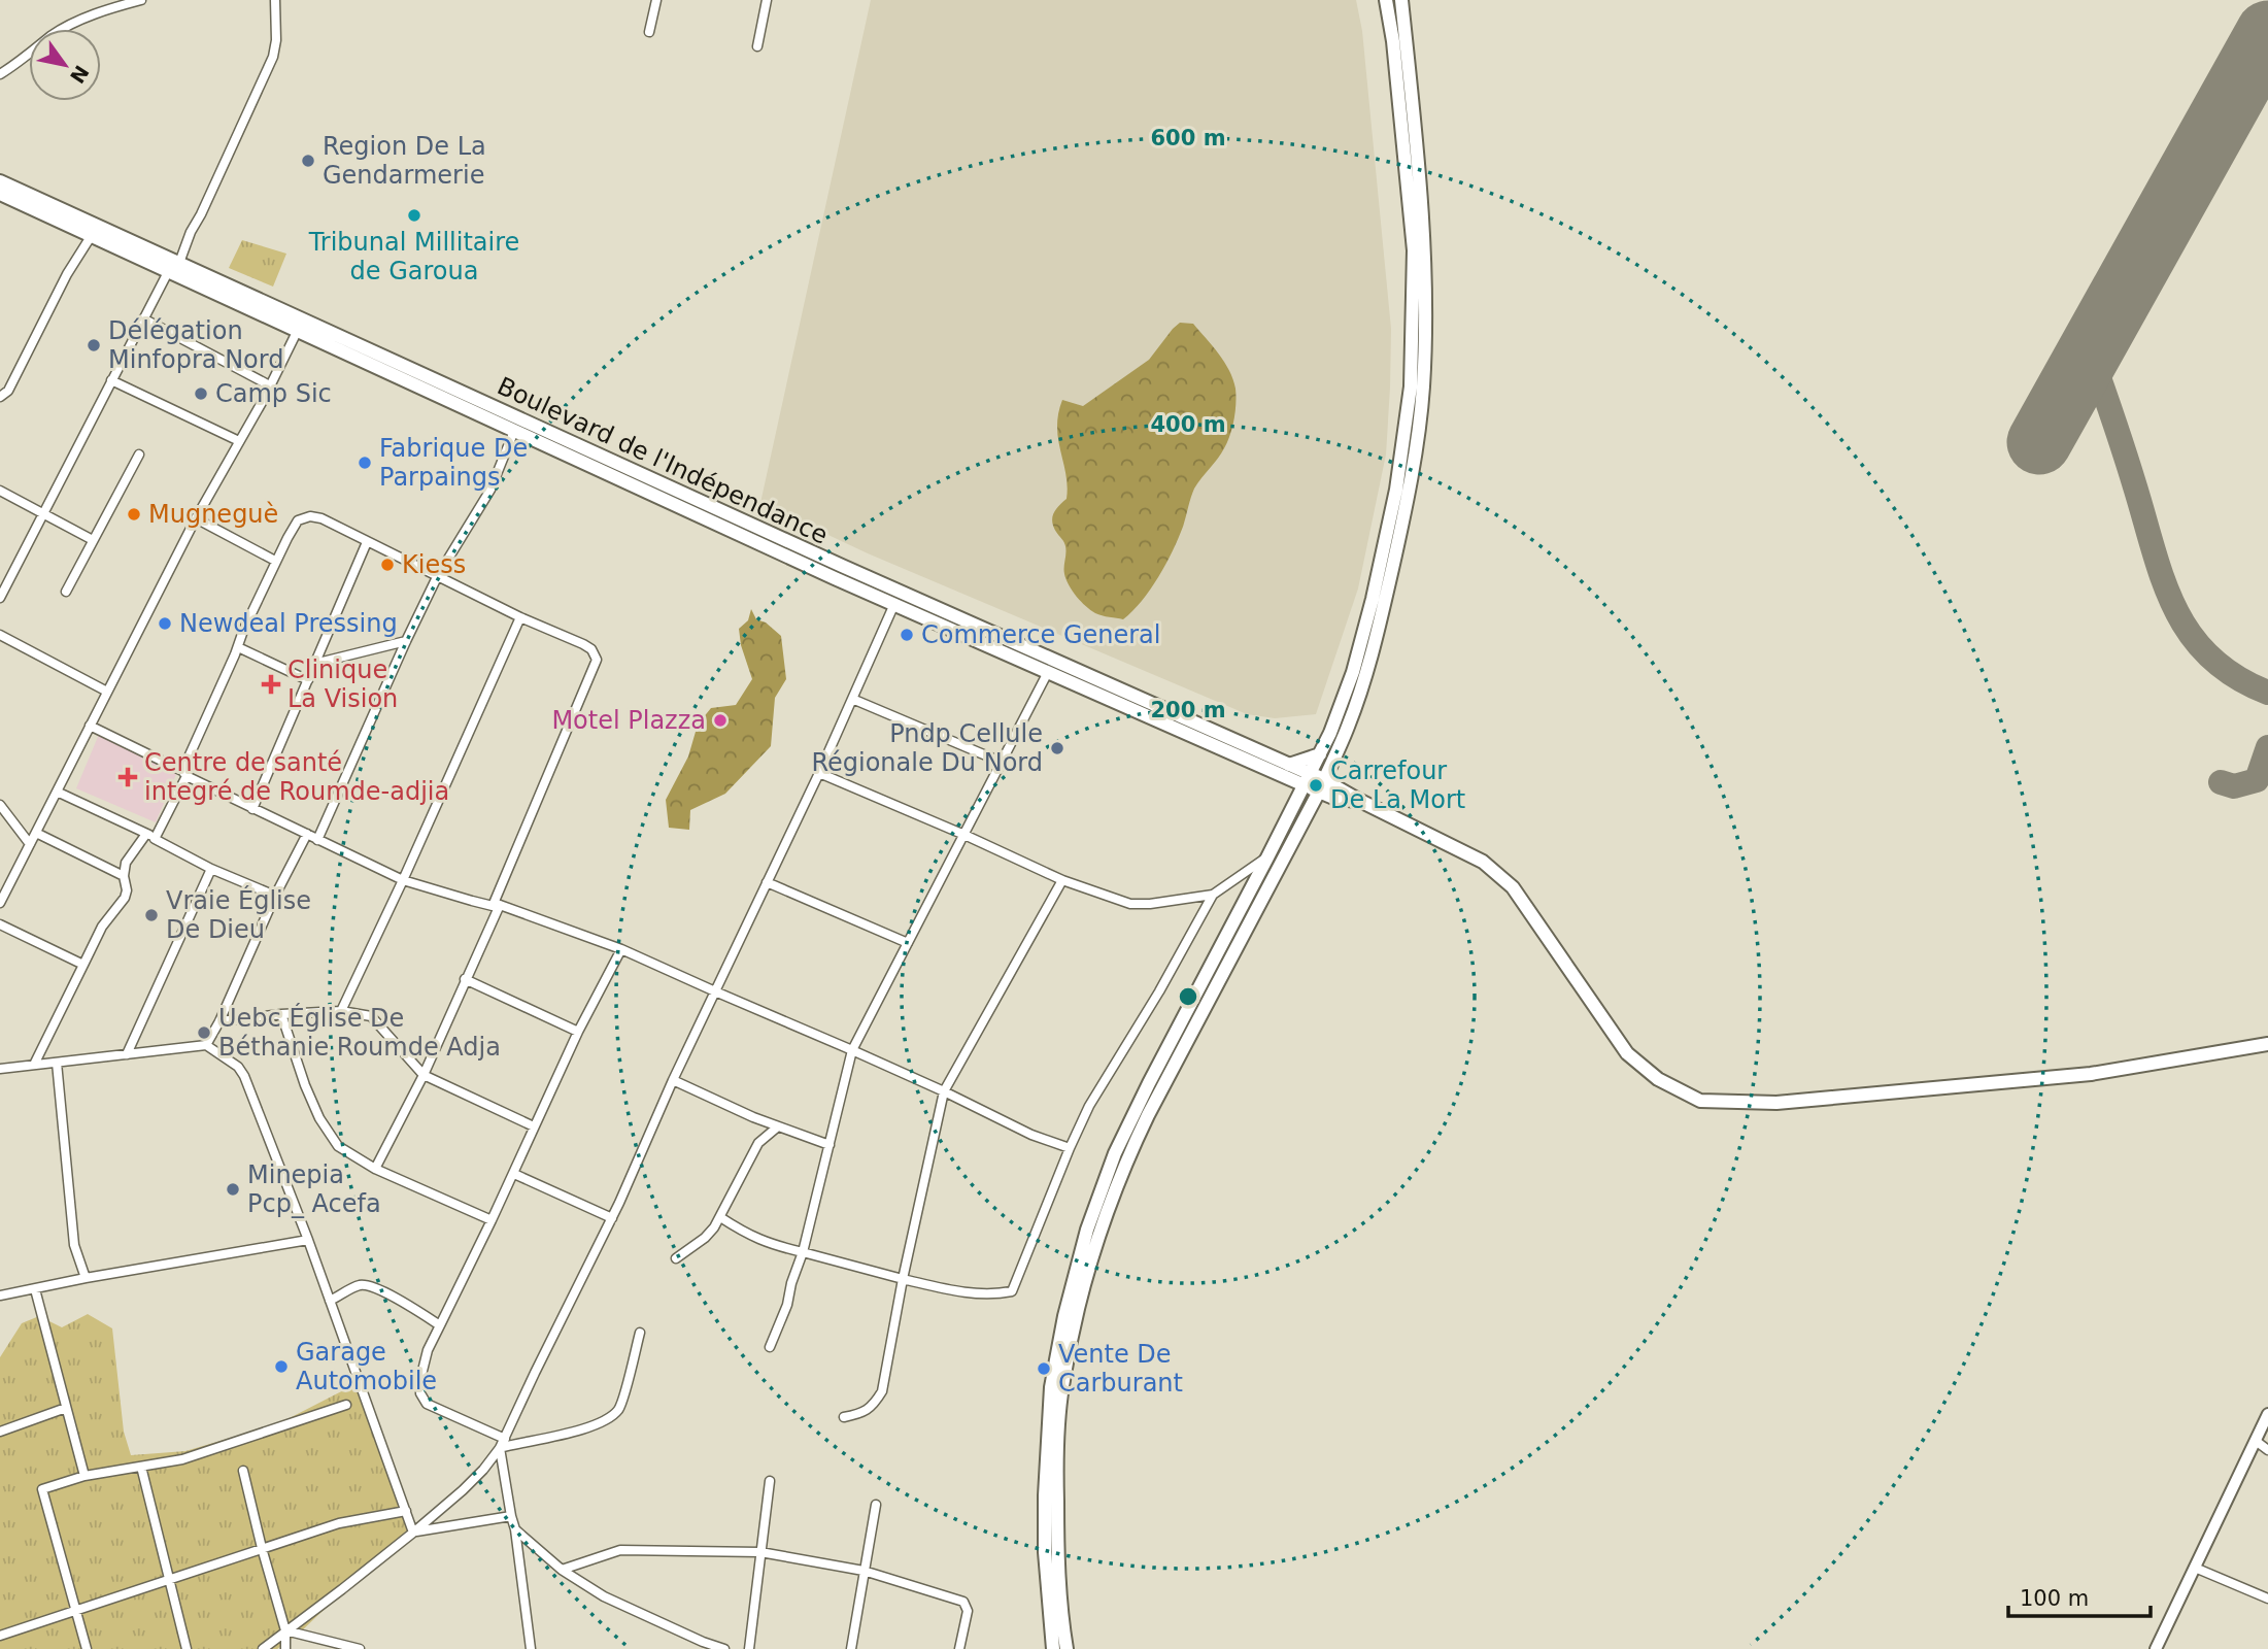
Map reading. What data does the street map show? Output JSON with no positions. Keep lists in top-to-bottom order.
{
  "streets": {
    "main road": ["Boulevard de l'Indépendance"]
  },
  "places": {
    "other": [
      "Region De La Gendarmerie",
      "Tribunal Millitaire de Garoua",
      "Délégation Minfopra Nord",
      "Camp Sic",
      "Fabrique De Parpaings",
      "Mugneguè",
      "Kiess",
      "Newdeal Pressing",
      "Commerce General",
      "Motel Plazza",
      "Pndp Cellule Régionale Du Nord",
      "Carrefour De La Mort",
      "Vraie Église De Dieu",
      "Uebc Église De Béthanie Roumde Adja",
      "Minepia Pcp_ Acefa",
      "Garage Automobile",
      "Vente De Carburant"
    ],
    "health": ["Clinique La Vision", "Centre de santé integré de Roumde-adjia"]
  },
  "scale_bar": "100 m",
  "north": "bottom right",
  "rings": ["600 m", "400 m", "200 m"]
}
